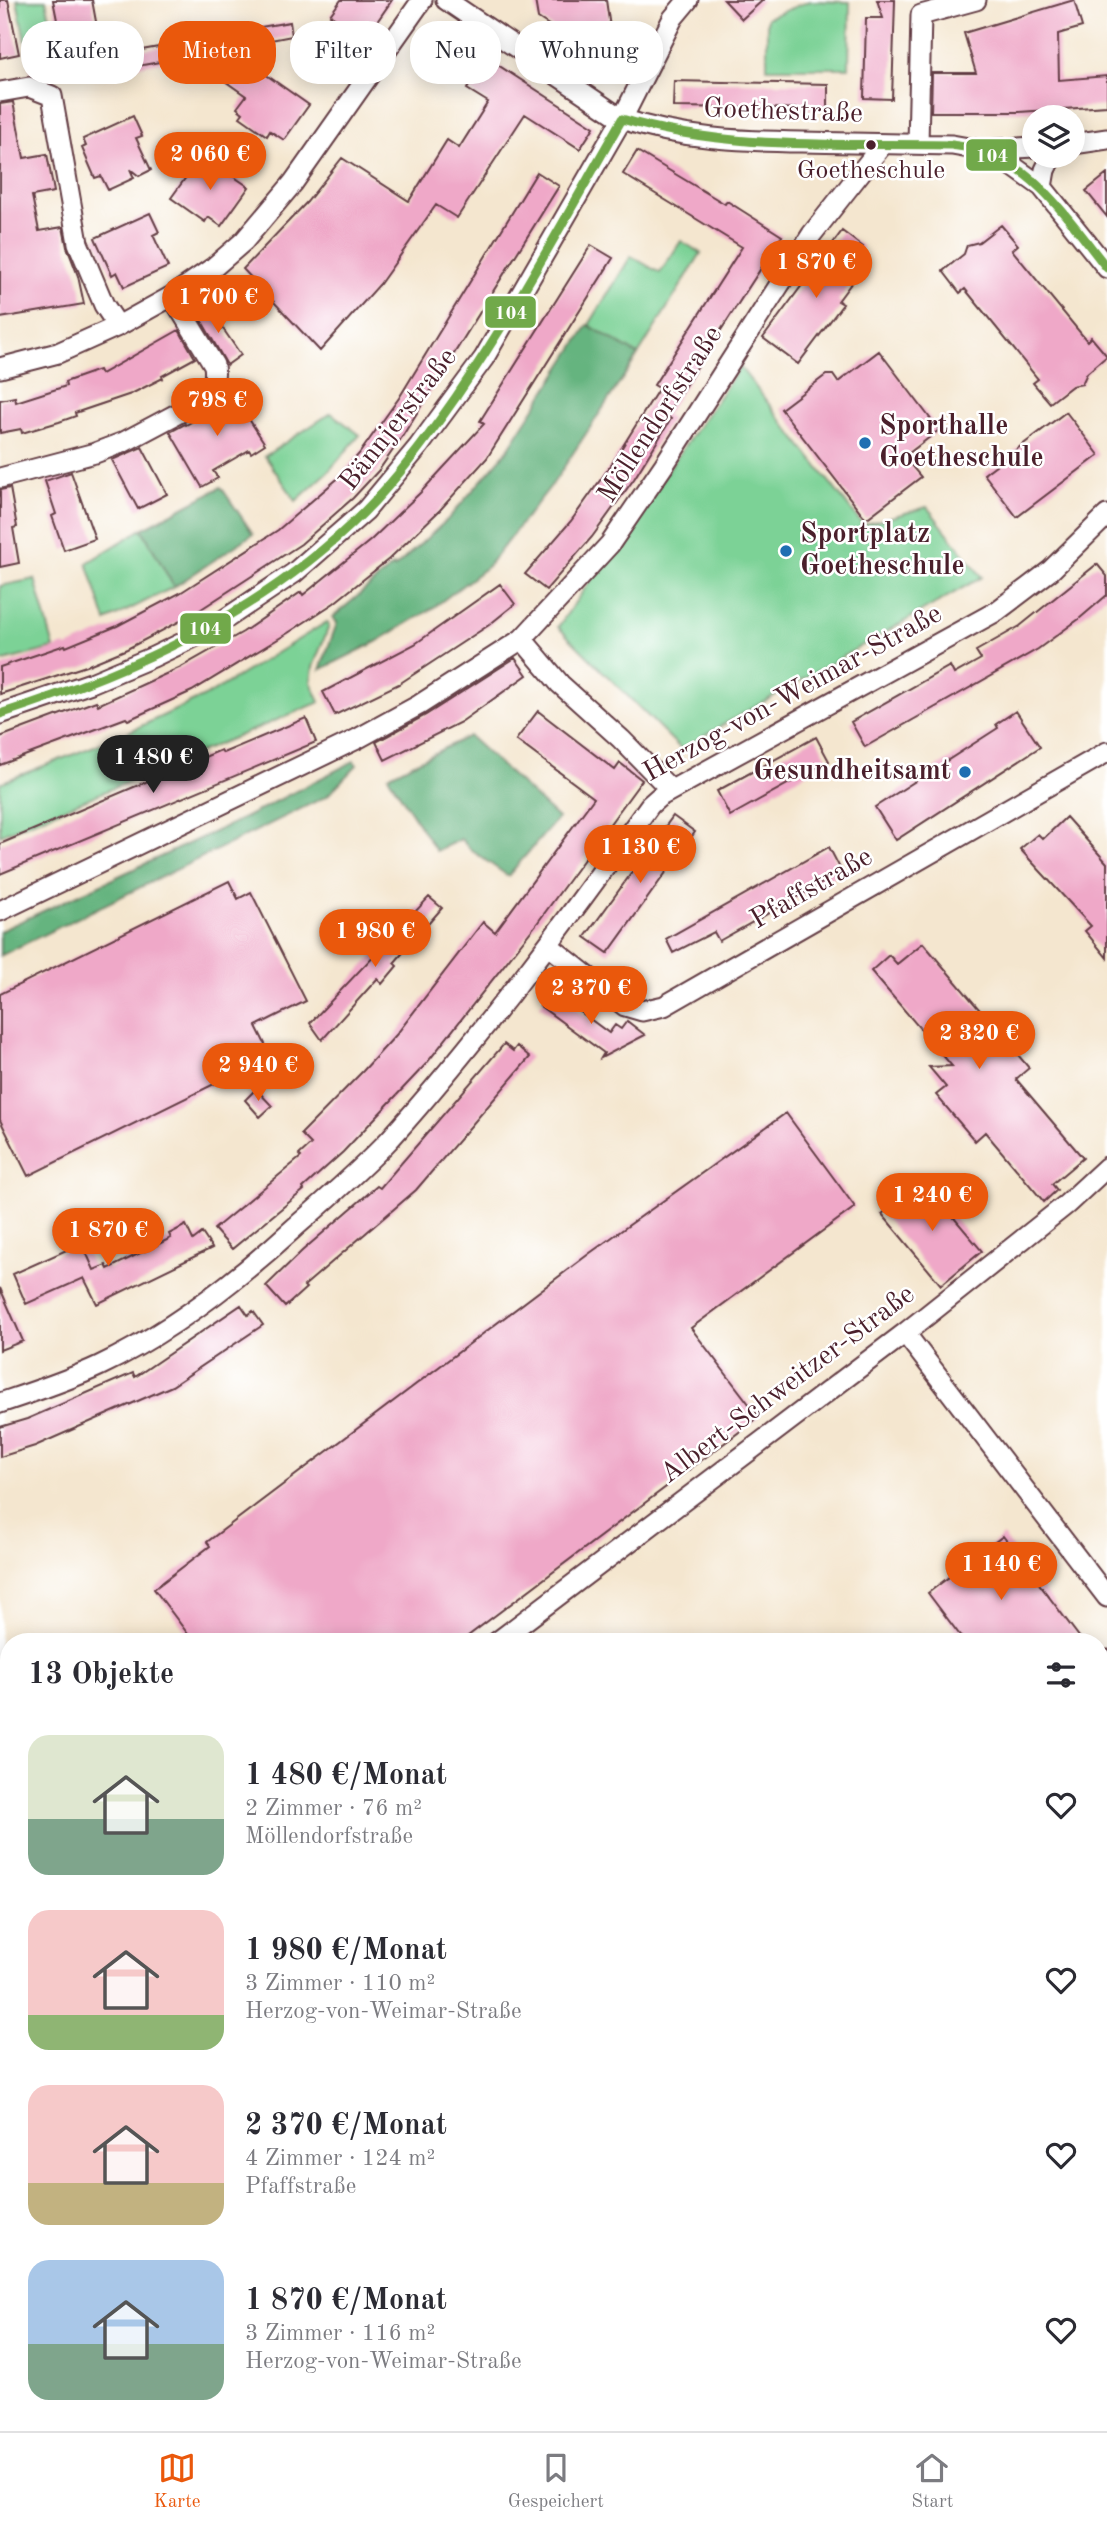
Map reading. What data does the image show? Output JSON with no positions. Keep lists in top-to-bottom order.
{
  "streets": {
    "street": [
      "Goethestraße",
      "Möllendorfstraße",
      "Bännjerstraße",
      "Herzog-von-Weimar-Straße",
      "Pfaffstraße",
      "Albert-Schweitzer-Straße"
    ]
  },
  "crossings": [
    ["Goethestraße", "Möllendorfstraße"],
    ["Goethestraße", "Bännjerstraße"],
    ["Herzog-von-Weimar-Straße", "Pfaffstraße"]
  ],
  "places": [
    "Goetheschule",
    "Sporthalle Goetheschule",
    "Sportplatz Goetheschule",
    "Gesundheitsamt"
  ],
  "lines": ["transit line 104"],
  "page": {
    "chip": [
      "Kaufen",
      "Mieten",
      "Filter",
      "Neu",
      "Wohnung"
    ],
    "price": [
      "2 060 €",
      "1 870 €",
      "1 700 €",
      "798 €",
      "1 480 €",
      "1 130 €",
      "1 980 €",
      "2 370 €",
      "2 320 €",
      "2 940 €",
      "1 240 €",
      "1 870 €",
      "1 140 €"
    ],
    "heading": "13 Objekte",
    "list": [
      {
        "name": "1 480 €/Monat",
        "note": "2 Zimmer · 76 m² · Möllendorfstraße"
      },
      {
        "name": "1 980 €/Monat",
        "note": "3 Zimmer · 110 m² · Herzog-von-Weimar-Straße"
      },
      {
        "name": "2 370 €/Monat",
        "note": "4 Zimmer · 124 m² · Pfaffstraße"
      },
      {
        "name": "1 870 €/Monat",
        "note": "3 Zimmer · 116 m² · Herzog-von-Weimar-Straße"
      }
    ],
    "tabs": ["Karte", "Gespeichert", "Start"]
  }
}
